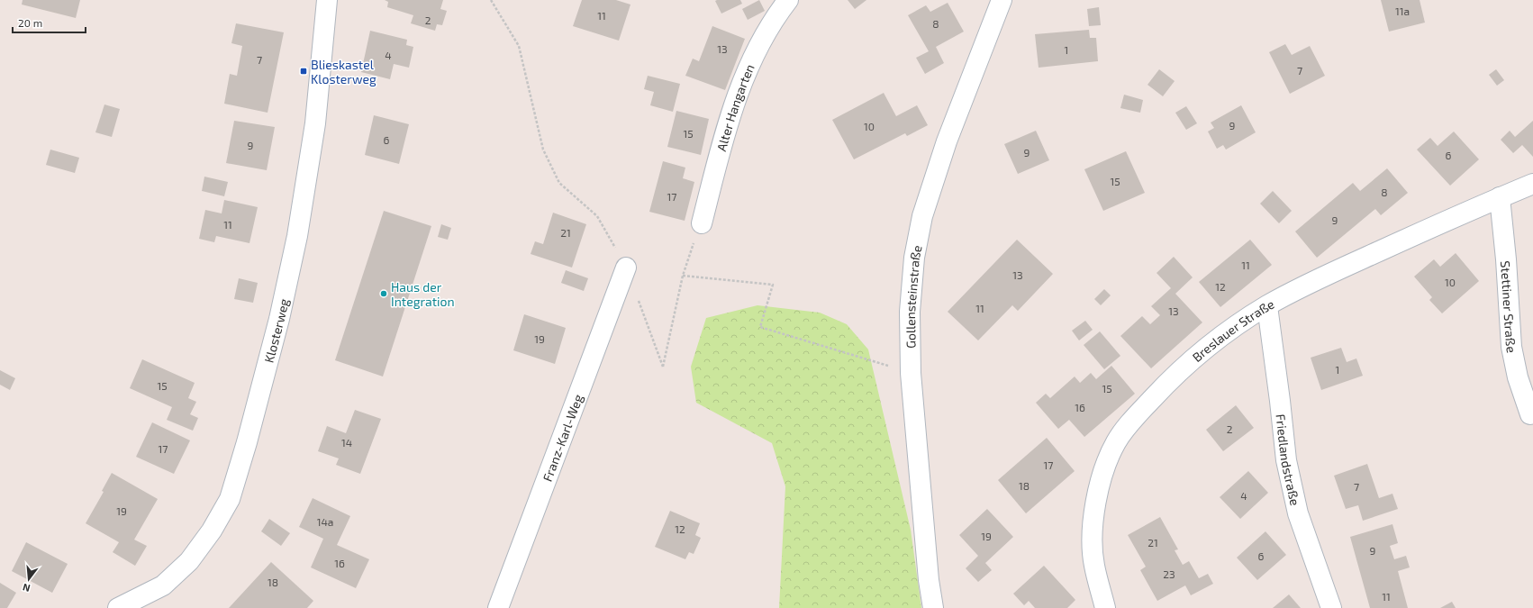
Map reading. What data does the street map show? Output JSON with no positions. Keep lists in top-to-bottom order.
{
  "streets": {
    "street": [
      "Alter Hangarten",
      "Gollensteinstraße",
      "Stettiner Straße",
      "Klosterweg",
      "Breslauer Straße",
      "Franz-Karl-Weg",
      "Friedlandstraße"
    ]
  },
  "crossings": [
    ["Stettiner Straße", "Breslauer Straße"],
    ["Breslauer Straße", "Friedlandstraße"]
  ],
  "places": {
    "transit": ["Blieskastel Klosterweg"],
    "other": ["Haus der Integration"]
  },
  "house_numbers": [
    "11a",
    "11",
    "2",
    "8",
    "13",
    "1",
    "4",
    "7",
    "7",
    "9",
    "10",
    "15",
    "6",
    "9",
    "9",
    "6",
    "15",
    "8",
    "17",
    "9",
    "11",
    "21",
    "11",
    "13",
    "10",
    "12",
    "11",
    "13",
    "19",
    "1",
    "15",
    "15",
    "16",
    "2",
    "14",
    "17",
    "17",
    "18",
    "7",
    "4",
    "19",
    "14a",
    "12",
    "19",
    "21",
    "9",
    "6",
    "16",
    "23",
    "18",
    "11"
  ],
  "scale_bar": "20 m",
  "north": "bottom"
}
